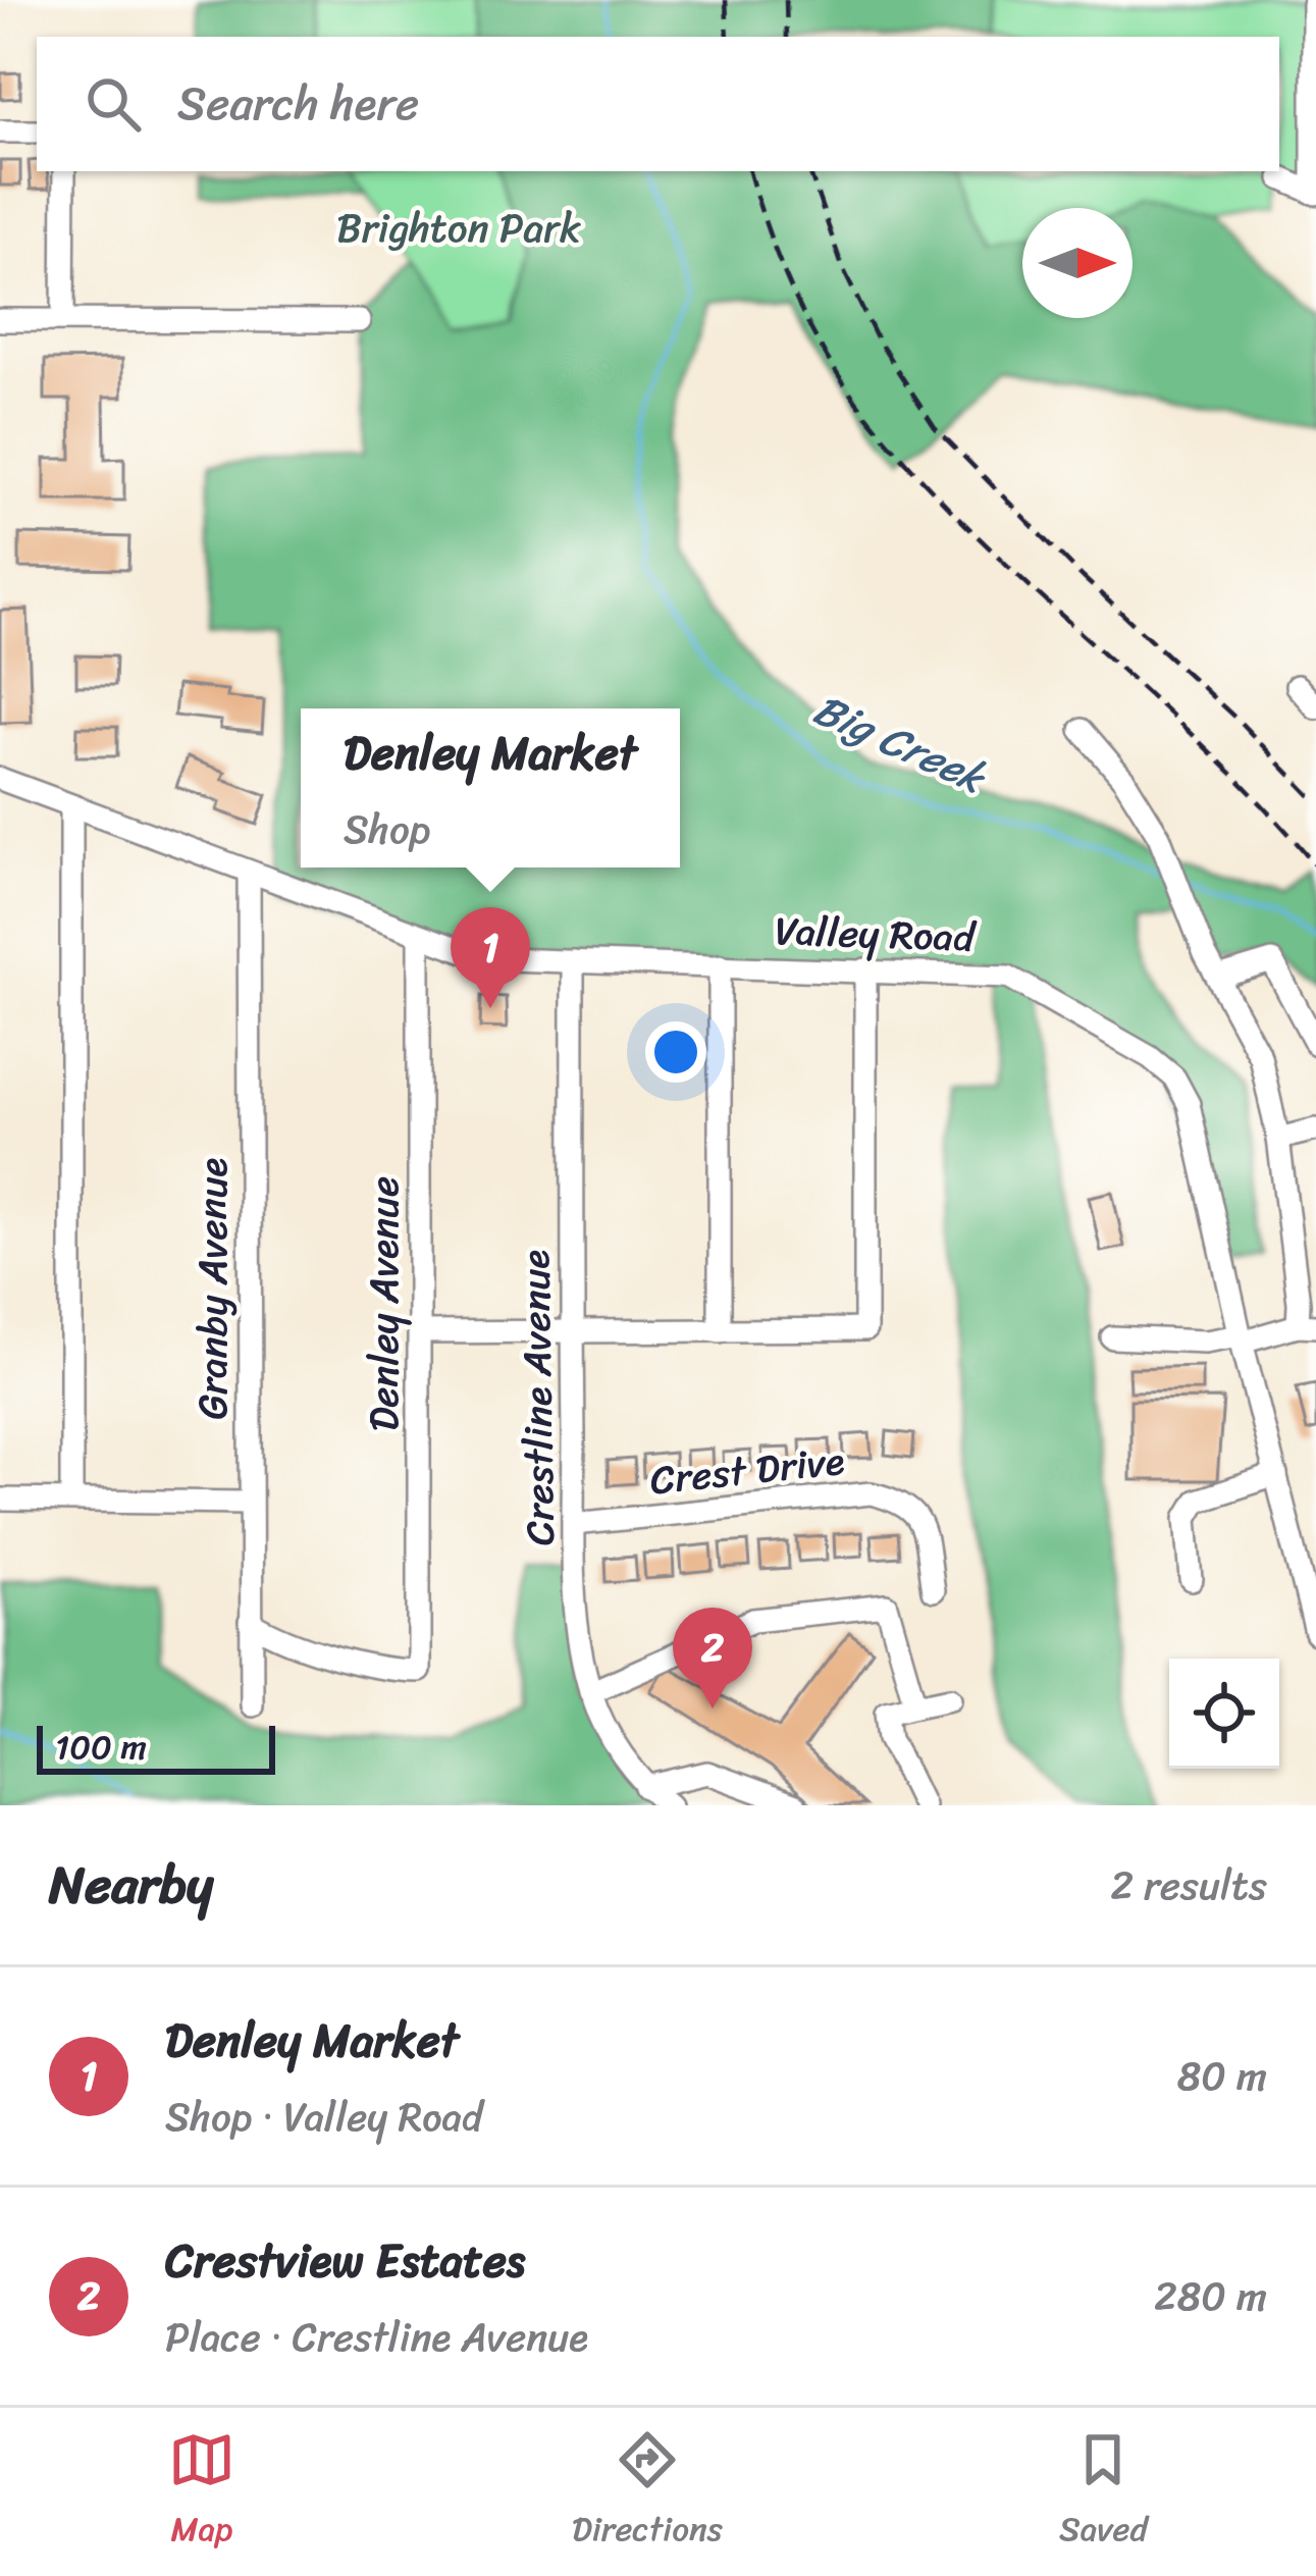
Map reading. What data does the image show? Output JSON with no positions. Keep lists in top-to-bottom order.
{
  "streets": {
    "street": [
      "Valley Road",
      "Granby Avenue",
      "Denley Avenue",
      "Crestline Avenue",
      "Crest Drive"
    ]
  },
  "crossings": [
    ["Valley Road", "Granby Avenue"],
    ["Valley Road", "Denley Avenue"],
    ["Valley Road", "Crestline Avenue"],
    ["Granby Avenue", "Denley Avenue"],
    ["Crestline Avenue", "Crest Drive"]
  ],
  "water": ["Big Creek"],
  "parks": ["Brighton Park"],
  "scale_bar": "100 m",
  "north": "right",
  "page": {
    "search": "Search here",
    "popup": ["Denley Market", "Shop"],
    "pins": ["1", "2"],
    "scale": "100 m",
    "heading": ["Nearby", "2 results"],
    "list": [
      {
        "mark": "1",
        "name": "Denley Market",
        "note": "Shop · Valley Road",
        "value": "80 m"
      },
      {
        "mark": "2",
        "name": "Crestview Estates",
        "note": "Place · Crestline Avenue",
        "value": "280 m"
      }
    ],
    "nav": ["Map", "Directions", "Saved"]
  }
}
